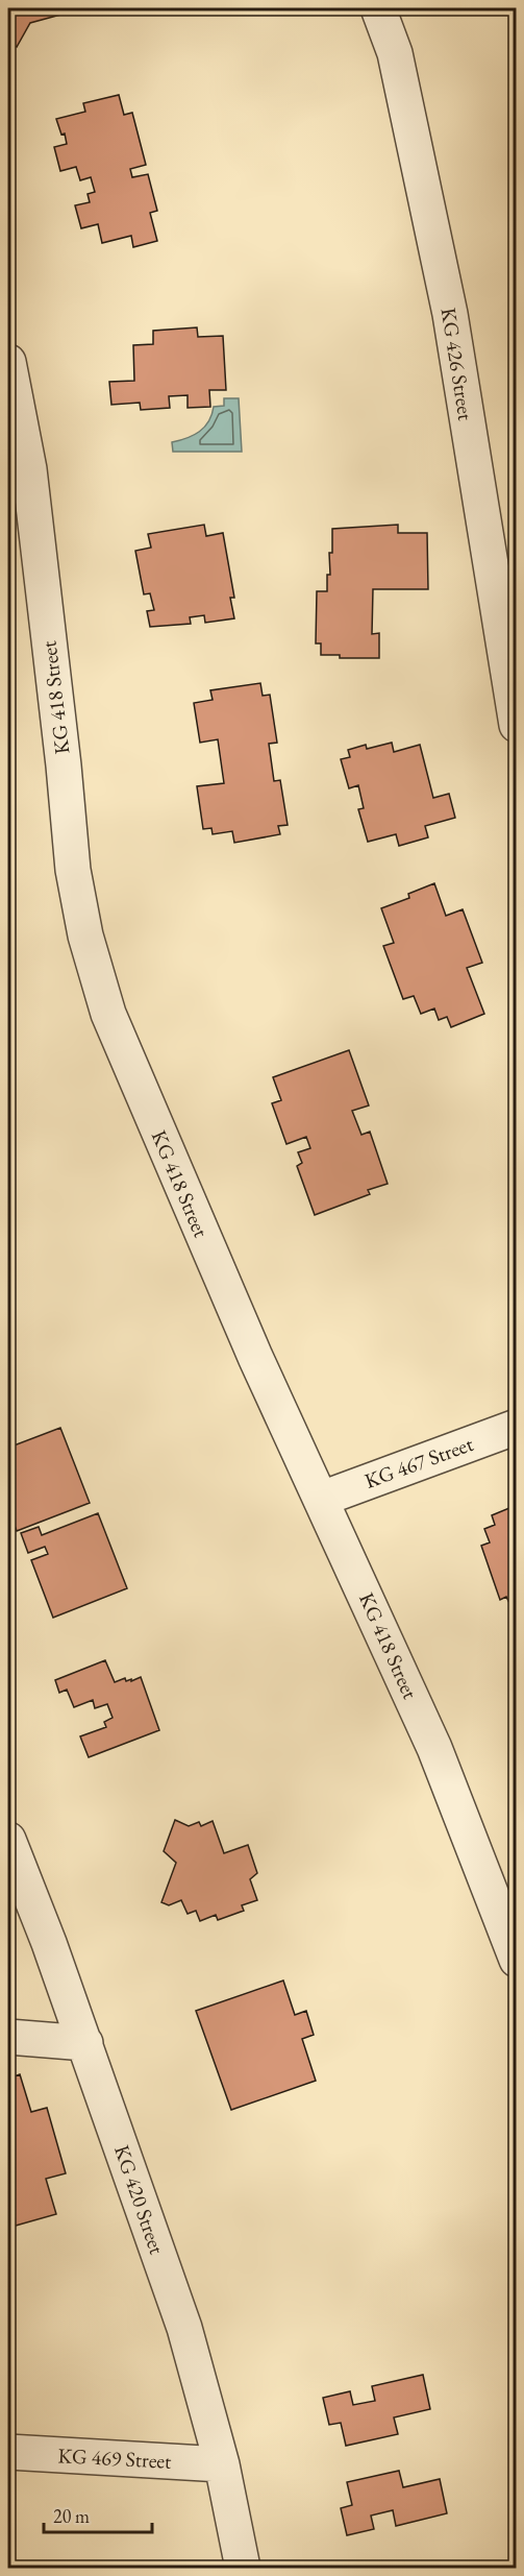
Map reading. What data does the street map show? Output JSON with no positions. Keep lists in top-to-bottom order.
{
  "streets": {
    "street": [
      "KG 426 Street",
      "KG 418 Street",
      "KG 467 Street",
      "KG 420 Street",
      "KG 469 Street"
    ]
  },
  "crossings": [
    ["KG 418 Street", "KG 467 Street"],
    ["KG 420 Street", "KG 469 Street"]
  ],
  "scale_bar": "20 m"
}
